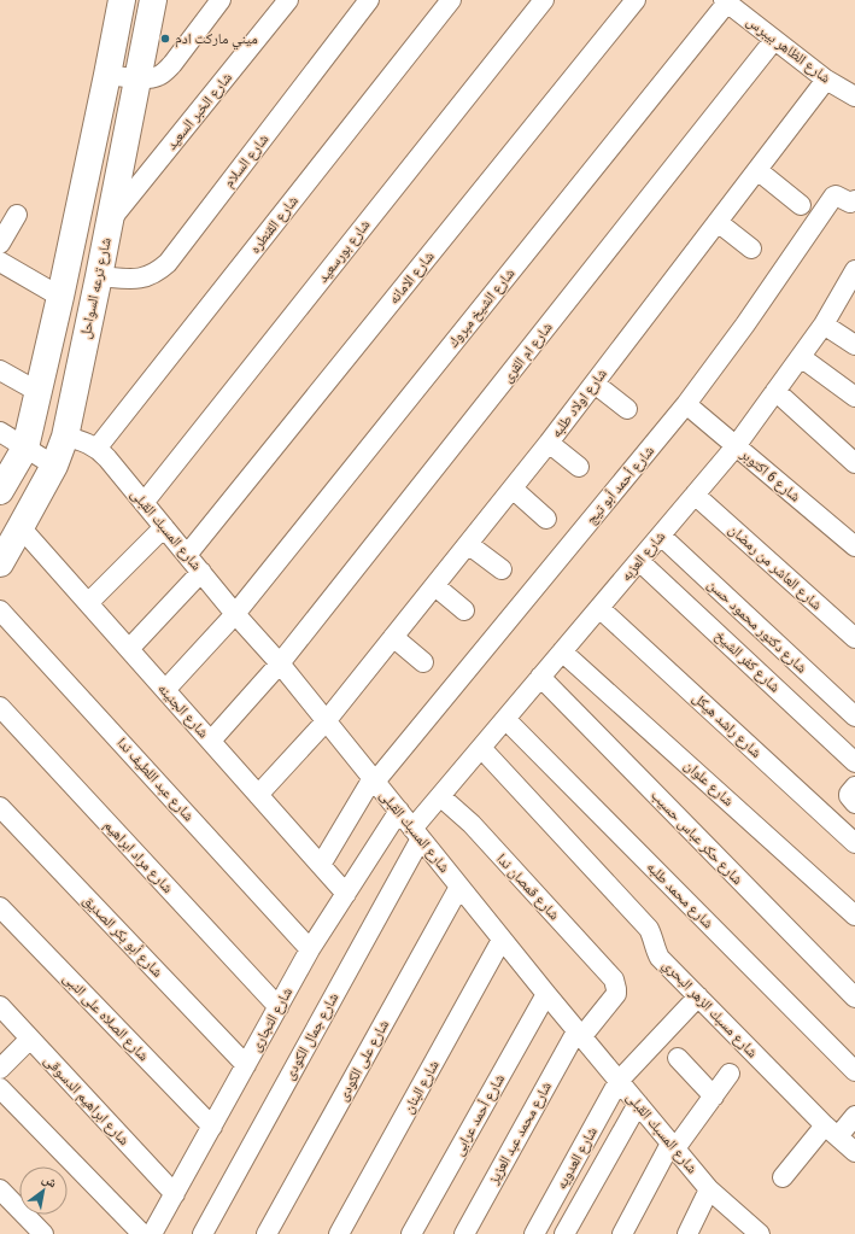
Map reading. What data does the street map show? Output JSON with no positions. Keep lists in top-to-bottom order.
{
  "streets": {
    "main road": ["شارع ترعه السواحل"],
    "street": [
      "شارع الظاهر بيبرس",
      "شارع الخبر السعيد",
      "شارع السلام",
      "شارع القنطره",
      "شارع بورسعيد",
      "شارع الامانه",
      "شارع الشيخ مبروك",
      "شارع ام القرى",
      "شارع اولاد طلبه",
      "شارع 6 اكتوبر",
      "شارع أحمد أبو تيج",
      "شارع المسبك القبلى",
      "شارع العزبه",
      "شارع العاشر من رمضان",
      "شارع دكتور محمود حسن",
      "شارع كفر الشيخ",
      "شارع الجنينه",
      "شارع راشد هيكل",
      "شارع عبد اللطيف ندا",
      "شارع علوان",
      "شارع حكر عباس حسيب",
      "شارع مراد ابراهيم",
      "شارع قمصان ندا",
      "شارع محمد طلبه",
      "شارع أبو بكر الصديق",
      "شارع مسبك الزهر البحري",
      "شارع الصلاه على النبى",
      "شارع التجارى",
      "شارع جمال الكودى",
      "شارع على الكودى",
      "شارع البنان",
      "شارع ابراهيم الدسوقى",
      "شارع أحمد عرابى",
      "شارع محمد عبد العزيز",
      "شارع العدويه"
    ]
  },
  "crossings": [
    ["شارع الظاهر بيبرس", "شارع الشيخ مبروك"],
    ["شارع الظاهر بيبرس", "شارع ام القرى"],
    ["شارع الظاهر بيبرس", "شارع اولاد طلبه"],
    ["شارع الخبر السعيد", "شارع ترعه السواحل"],
    ["شارع السلام", "شارع ترعه السواحل"],
    ["شارع القنطره", "شارع المسبك القبلى"],
    ["شارع بورسعيد", "شارع المسبك القبلى"],
    ["شارع الامانه", "شارع المسبك القبلى"],
    ["شارع ترعه السواحل", "شارع المسبك القبلى"],
    ["شارع ترعه السواحل", "شارع الجنينه"],
    ["شارع الشيخ مبروك", "شارع المسبك القبلى"],
    ["شارع الشيخ مبروك", "شارع الجنينه"],
    ["شارع ام القرى", "شارع المسبك القبلى"],
    ["شارع ام القرى", "شارع الجنينه"],
    ["شارع اولاد طلبه", "شارع المسبك القبلى"],
    ["شارع اولاد طلبه", "شارع الجنينه"],
    ["شارع 6 اكتوبر", "شارع أحمد أبو تيج"],
    ["شارع 6 اكتوبر", "شارع العزبه"],
    ["شارع أحمد أبو تيج", "شارع المسبك القبلى"],
    ["شارع أحمد أبو تيج", "شارع الجنينه"],
    ["شارع المسبك القبلى", "شارع العزبه"],
    ["شارع المسبك القبلى", "شارع التجارى"],
    ["شارع المسبك القبلى", "شارع جمال الكودى"],
    ["شارع المسبك القبلى", "شارع على الكودى"],
    ["شارع المسبك القبلى", "شارع البنان"],
    ["شارع المسبك القبلى", "شارع أحمد عرابى"],
    ["شارع المسبك القبلى", "شارع محمد عبد العزيز"],
    ["شارع المسبك القبلى", "شارع العدويه"],
    ["شارع العزبه", "شارع العاشر من رمضان"],
    ["شارع العزبه", "شارع دكتور محمود حسن"],
    ["شارع العزبه", "شارع كفر الشيخ"],
    ["شارع العزبه", "شارع راشد هيكل"],
    ["شارع العزبه", "شارع علوان"],
    ["شارع العزبه", "شارع حكر عباس حسيب"],
    ["شارع العزبه", "شارع قمصان ندا"],
    ["شارع العزبه", "شارع محمد طلبه"],
    ["شارع العزبه", "شارع مسبك الزهر البحري"],
    ["شارع العزبه", "شارع جمال الكودى"],
    ["شارع الجنينه", "شارع التجارى"],
    ["شارع عبد اللطيف ندا", "شارع التجارى"],
    ["شارع مراد ابراهيم", "شارع التجارى"],
    ["شارع قمصان ندا", "شارع محمد عبد العزيز"],
    ["شارع أبو بكر الصديق", "شارع التجارى"],
    ["شارع مسبك الزهر البحري", "شارع العدويه"],
    ["شارع الصلاه على النبى", "شارع التجارى"],
    ["شارع التجارى", "شارع ابراهيم الدسوقى"]
  ],
  "places": ["ميني ماركت ادم"],
  "north": "top right"
}
